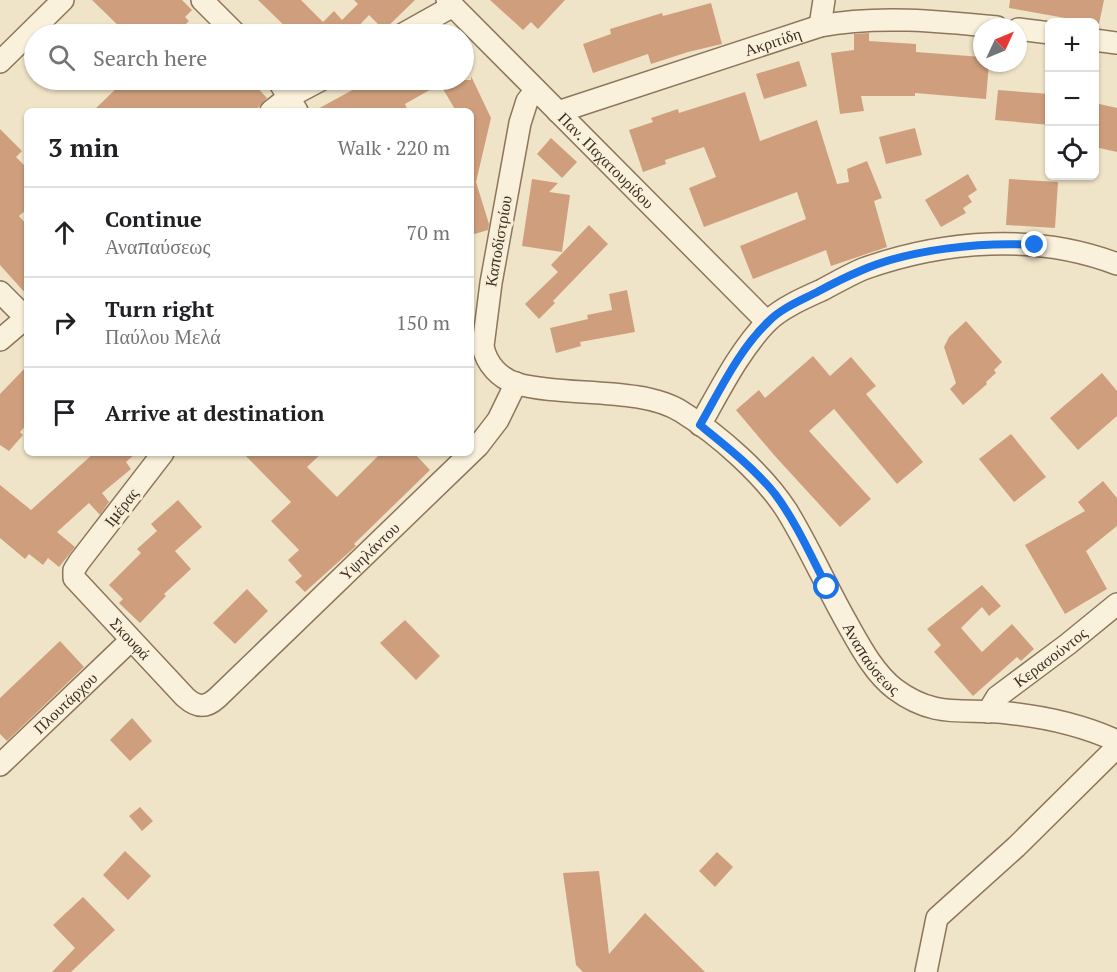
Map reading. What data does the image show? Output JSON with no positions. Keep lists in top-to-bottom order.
{
  "streets": {
    "street": [
      "Ακριτίδη",
      "Παν. Παχατουρίδου",
      "Καποδίστρίου",
      "Ιμέρας",
      "Υψηλάντου",
      "Σκουφά",
      "Αναπαύσεως",
      "Κερασούντος",
      "Πλουτάρχου"
    ]
  },
  "crossings": [
    ["Ακριτίδη", "Παν. Παχατουρίδου"],
    ["Παν. Παχατουρίδου", "Καποδίστρίου"],
    ["Καποδίστρίου", "Υψηλάντου"],
    ["Καποδίστρίου", "Αναπαύσεως"],
    ["Ιμέρας", "Σκουφά"],
    ["Υψηλάντου", "Σκουφά"],
    ["Υψηλάντου", "Αναπαύσεως"],
    ["Σκουφά", "Πλουτάρχου"],
    ["Αναπαύσεως", "Κερασούντος"]
  ],
  "north": "top right",
  "page": {
    "map_buttons": ["+", "−"],
    "search": "Search here",
    "heading": ["3 min", "Walk · 220 m"],
    "list": [
      ["Continue", "Αναπαύσεως", "70 m"],
      ["Turn right", "Παύλου Μελά", "150 m"],
      "Arrive at destination"
    ]
  }
}
